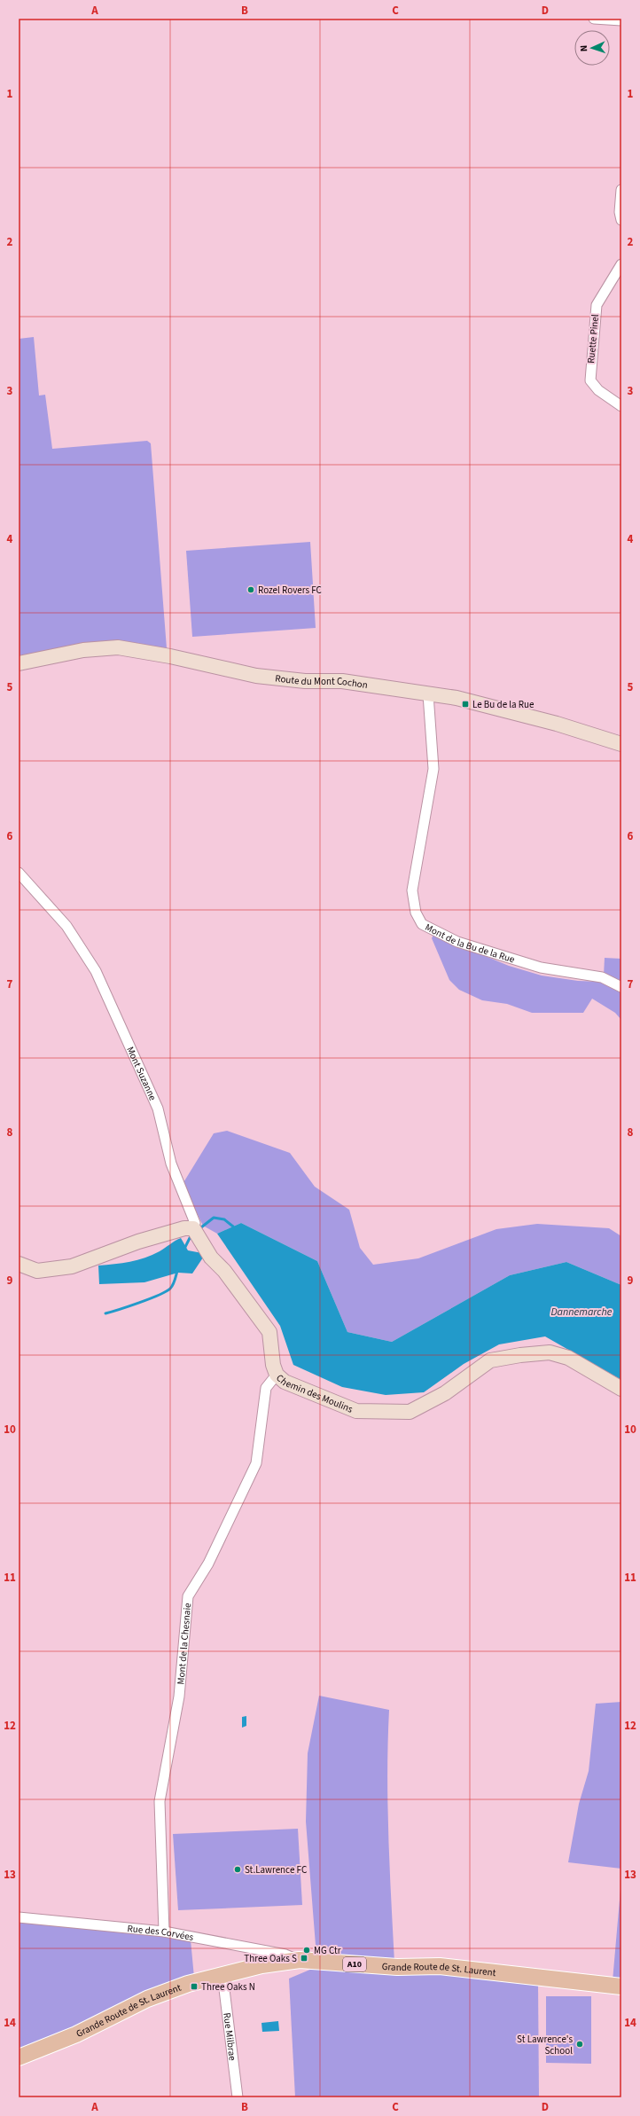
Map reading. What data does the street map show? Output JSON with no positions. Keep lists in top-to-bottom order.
{
  "streets": {
    "main road": ["A10", "Grande Route de St. Laurent"],
    "street": [
      "Ruette Pinel",
      "Route du Mont Cochon",
      "Mont de la Bu de la Rue",
      "Mont Suzanne",
      "Chemin des Moulins",
      "Mont de la Chesnaie",
      "Rue des Corvées",
      "Rue Milbrae"
    ]
  },
  "crossings": [
    ["Route du Mont Cochon", "Mont de la Bu de la Rue"],
    ["Mont Suzanne", "Chemin des Moulins"],
    ["Chemin des Moulins", "Mont de la Chesnaie"],
    ["Mont de la Chesnaie", "Rue des Corvées"],
    ["Rue des Corvées", "Grande Route de St. Laurent"],
    ["Grande Route de St. Laurent", "Rue Milbrae"]
  ],
  "water": ["Dannemarche"],
  "places": {
    "other": [
      "Rozel Rovers FC",
      "St.Lawrence FC",
      "MG Ctr",
      "St Lawrence's School"
    ],
    "transit": ["Le Bu de la Rue", "Three Oaks S", "Three Oaks N"]
  },
  "north": "left",
  "grid": {
    "columns": [
      "A",
      "B",
      "C",
      "D"
    ],
    "rows": [
      "1",
      "2",
      "3",
      "4",
      "5",
      "6",
      "7",
      "8",
      "9",
      "10",
      "11",
      "12",
      "13",
      "14"
    ]
  }
}
